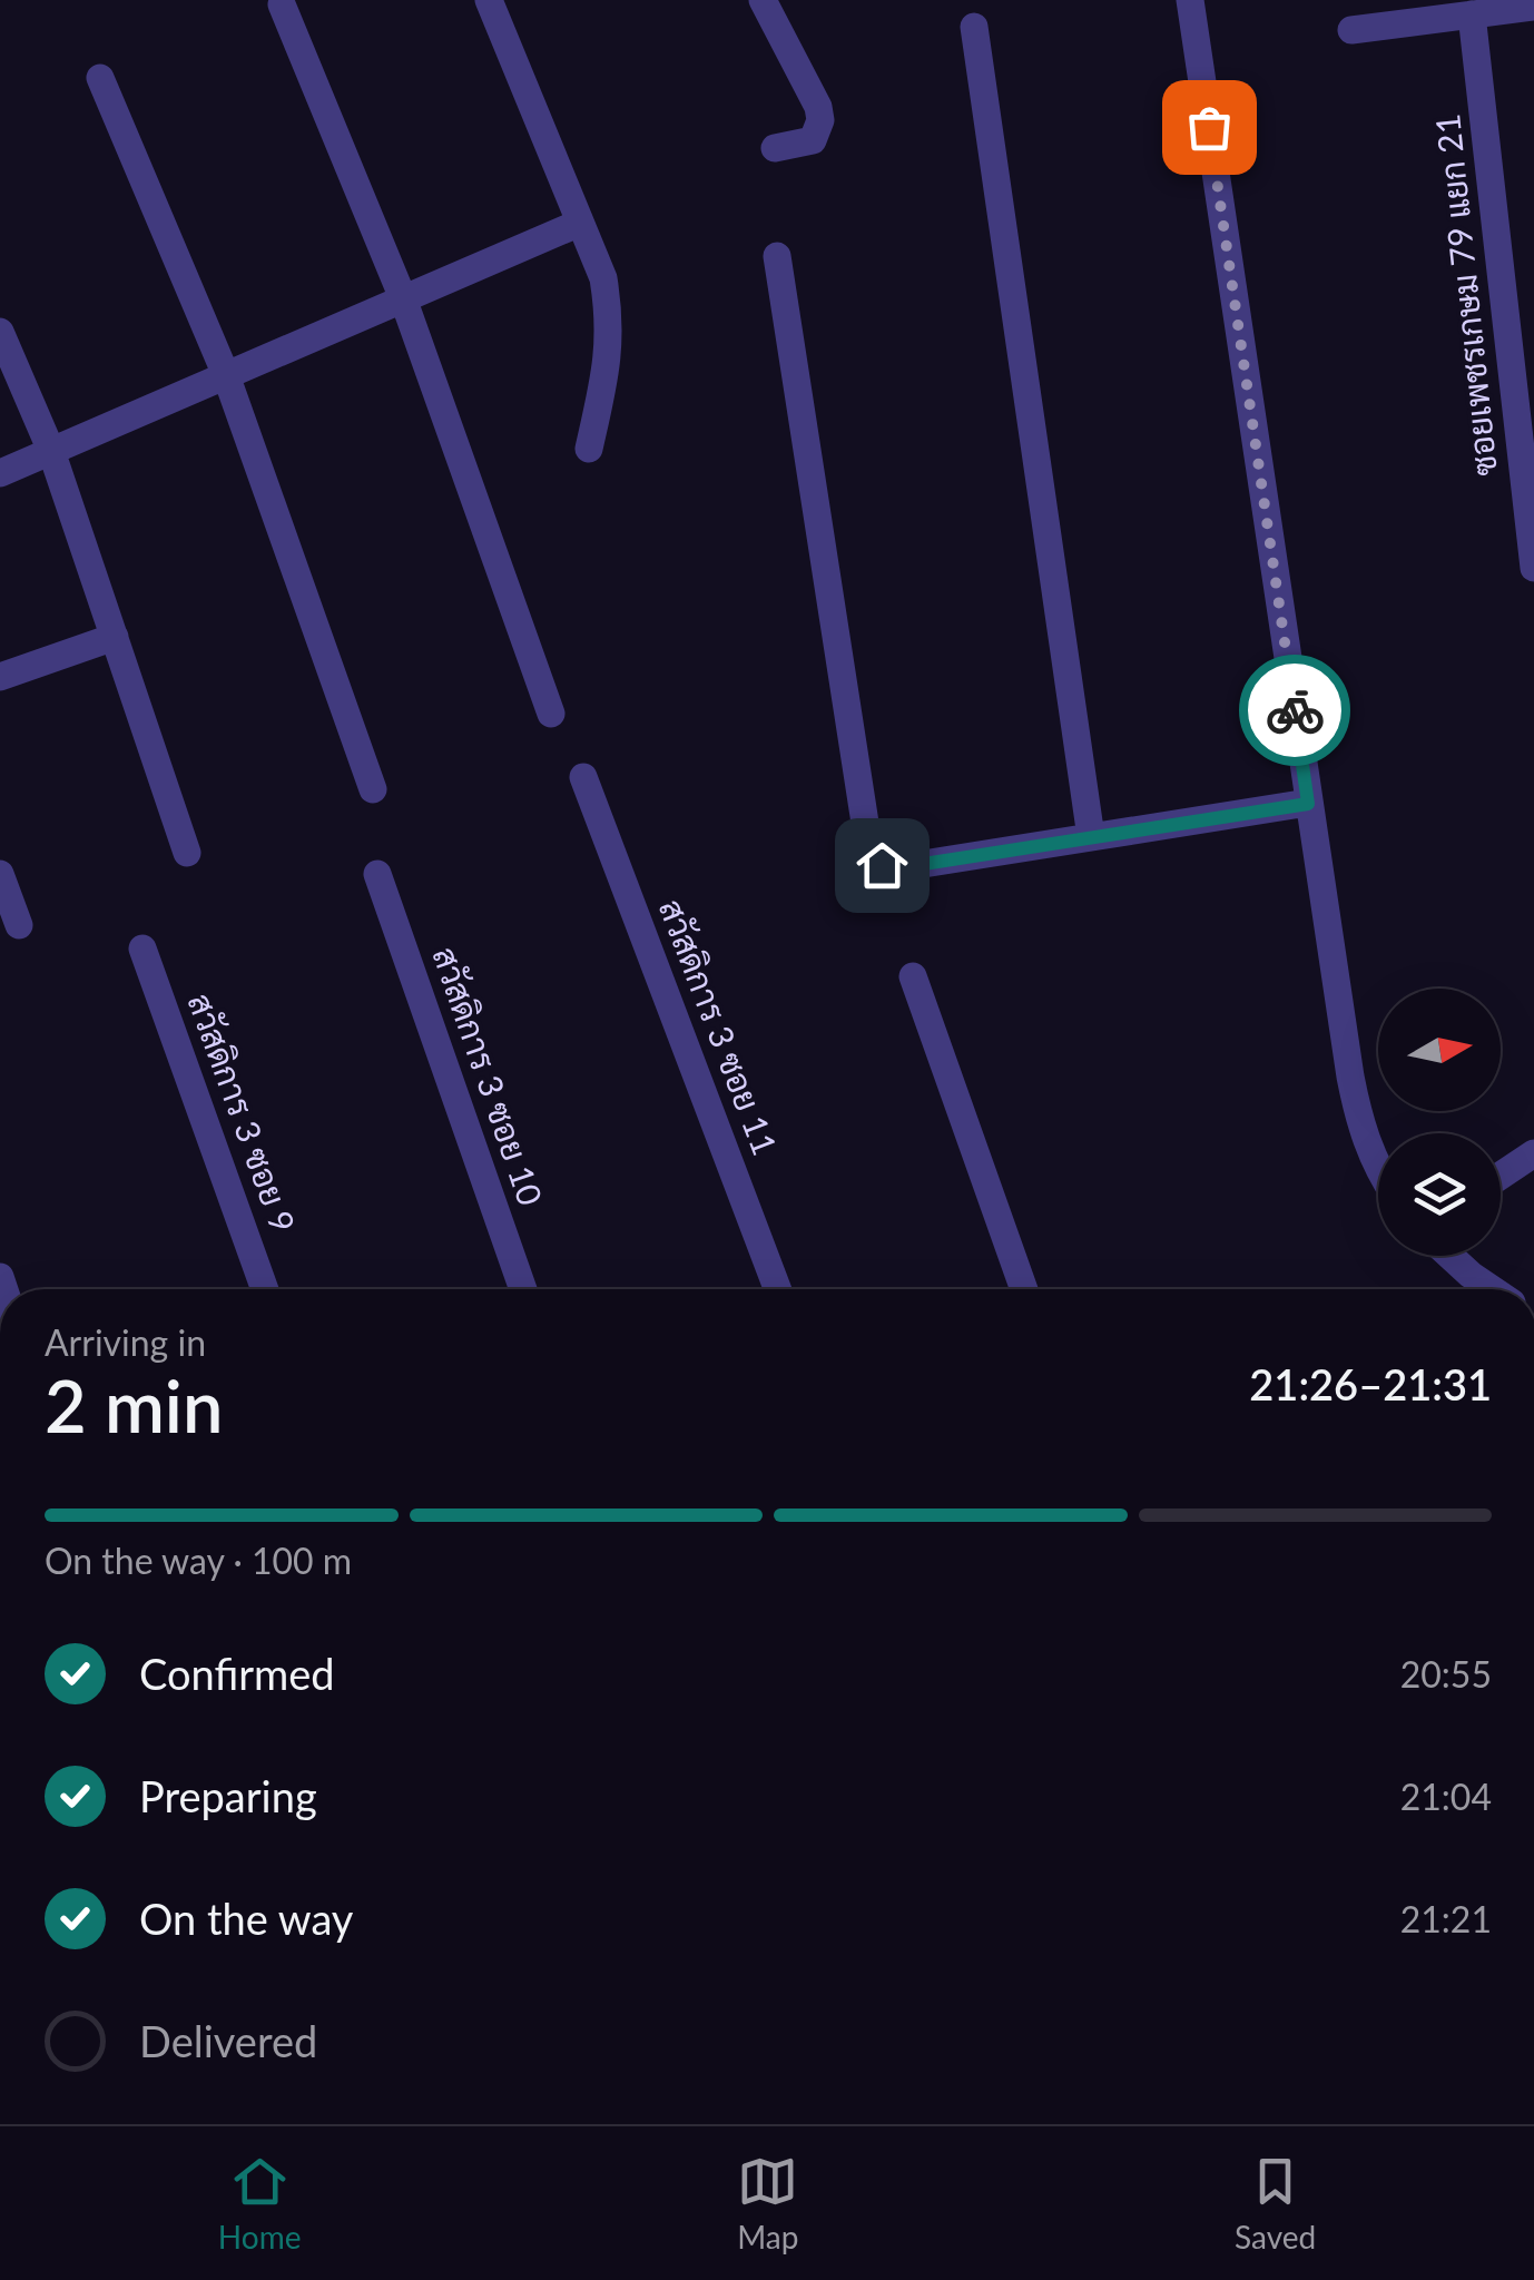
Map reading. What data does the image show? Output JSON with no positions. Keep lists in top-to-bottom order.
{
  "streets": {
    "street": [
      "ซอยเพชรเกษม 79 แยก 21",
      "สวัสดิการ 3 ซอย 11",
      "สวัสดิการ 3 ซอย 10",
      "สวัสดิการ 3 ซอย 9"
    ]
  },
  "north": "right",
  "page": {
    "heading": ["2 min", "Arriving in", "21:26–21:31"],
    "bar": "On the way · 100 m",
    "list": [
      ["Confirmed", "20:55"],
      ["Preparing", "21:04"],
      ["On the way", "21:21"],
      "Delivered"
    ],
    "tabs": ["Home", "Map", "Saved"]
  }
}
